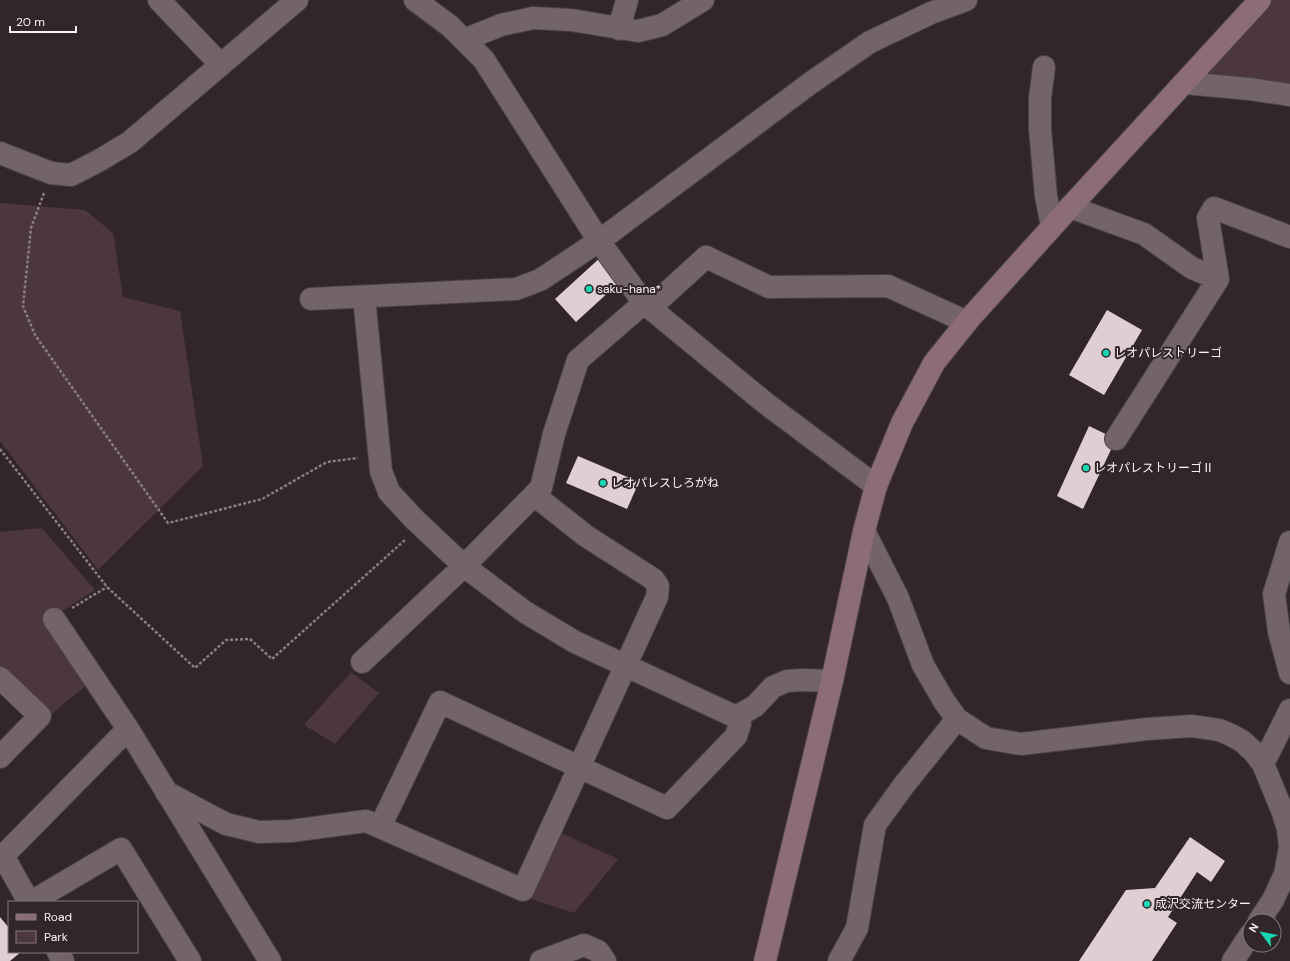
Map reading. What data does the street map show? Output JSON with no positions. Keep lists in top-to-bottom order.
{
  "places": [
    "saku-hana*",
    "レオパレストリーゴ",
    "レオパレストリーゴⅡ",
    "レオパレスしろがね",
    "成沢交流センター"
  ],
  "legend": ["Road", "Park"],
  "scale_bar": "20 m",
  "north": "top left"
}
